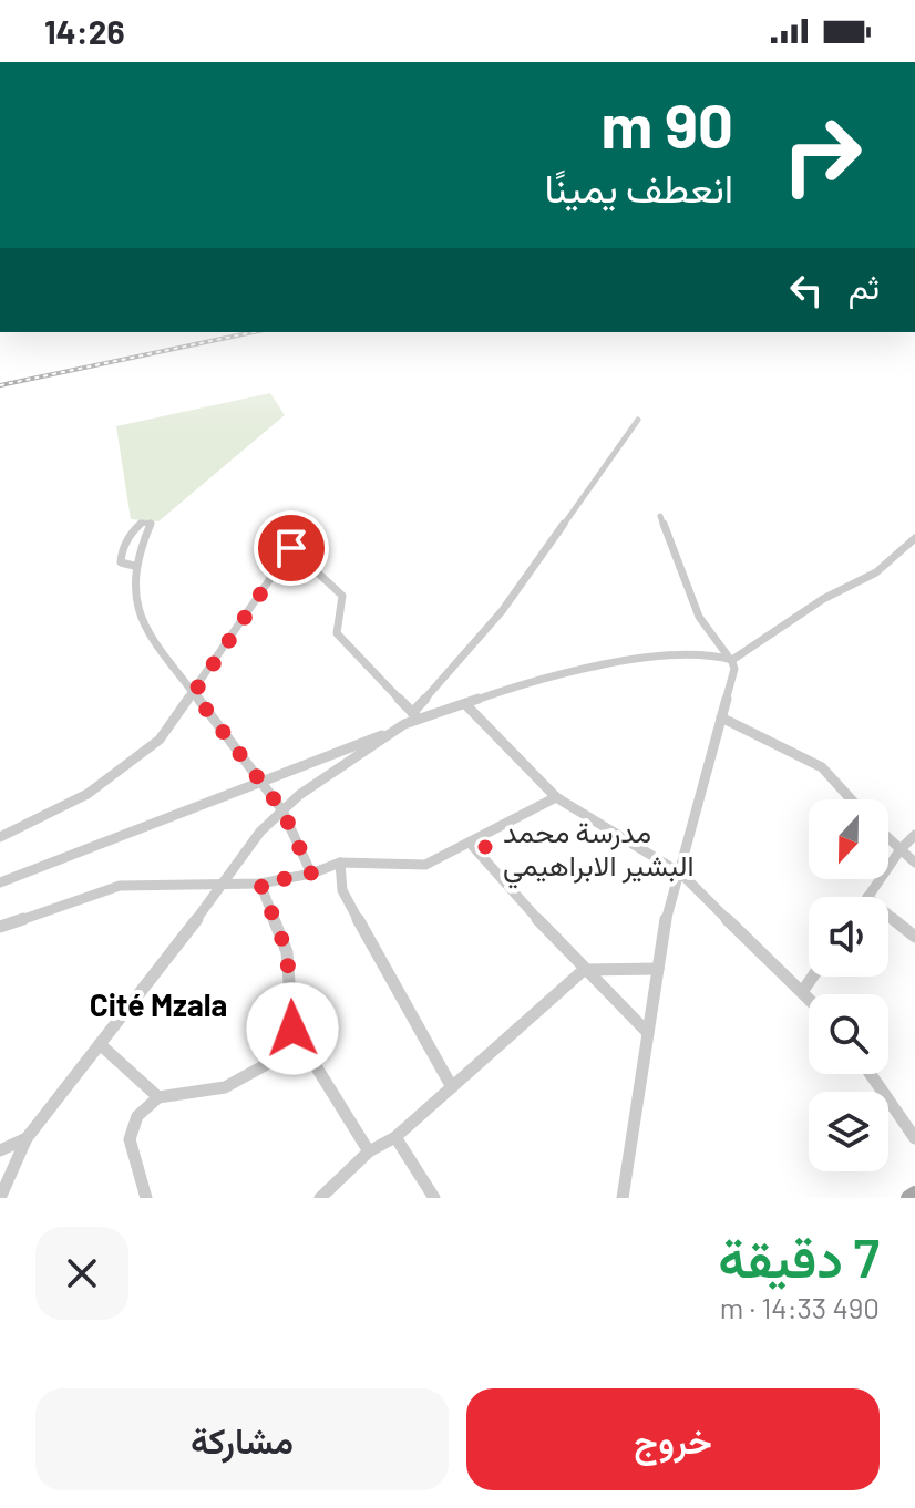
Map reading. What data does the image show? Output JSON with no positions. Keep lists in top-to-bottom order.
{
  "districts": ["Cité Mzala"],
  "places": ["مدرسة محمد البشير الابراهيمي"],
  "north": "bottom",
  "page": {
    "status": "14:26",
    "turn": ["90 m", "انعطف يمينًا"],
    "then": "ثم",
    "heading": ["7 دقيقة", "490 m · 14:33"],
    "buttons": ["خروج", "مشاركة"]
  }
}
